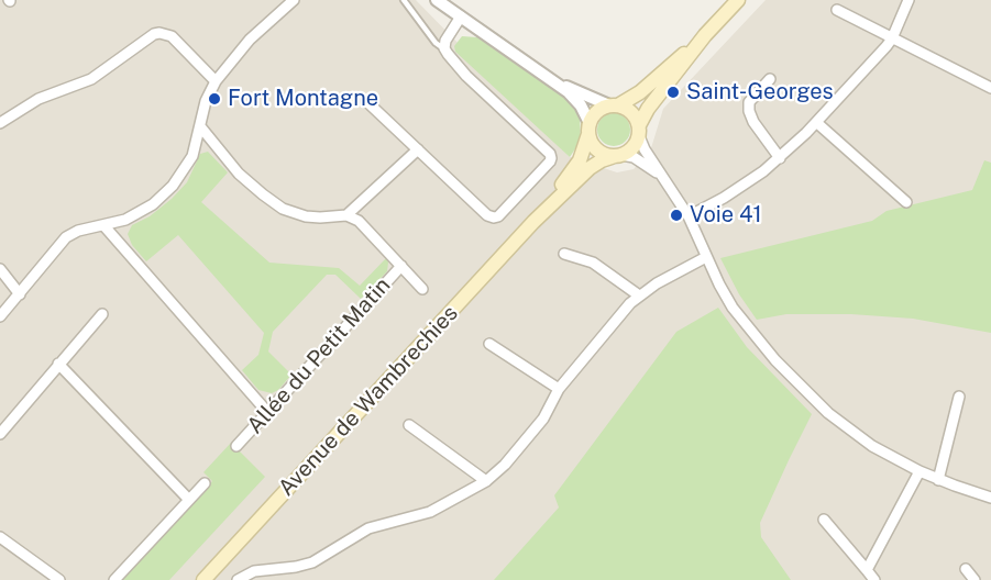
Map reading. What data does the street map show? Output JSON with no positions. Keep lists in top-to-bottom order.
{
  "streets": {
    "main road": ["Avenue de Wambrechies"],
    "street": ["Allée du Petit Matin"]
  },
  "places": ["Saint-Georges", "Fort Montagne", "Voie 41"]
}
